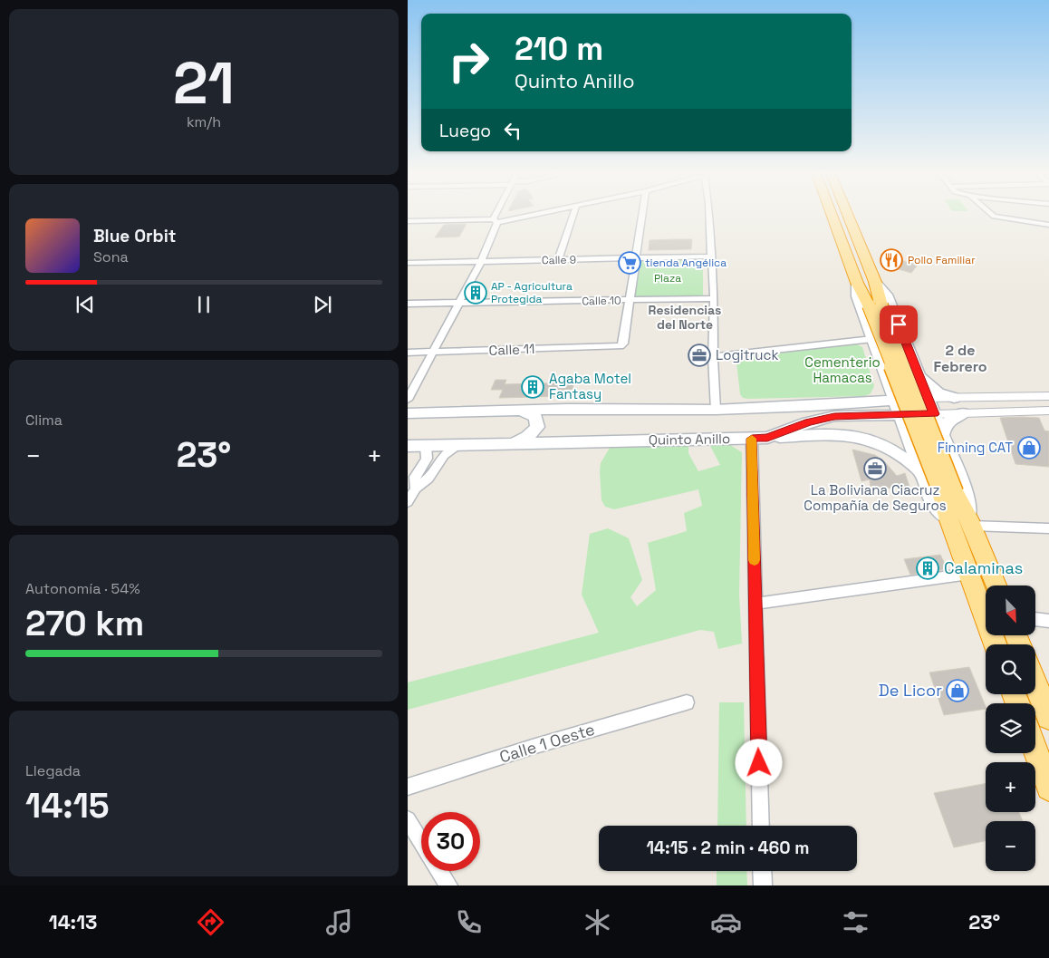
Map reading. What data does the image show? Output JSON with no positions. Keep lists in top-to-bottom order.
{
  "streets": {
    "main road": ["Quinto Anillo"],
    "street": [
      "Calle 9",
      "Calle 10",
      "Calle 11",
      "Calle 1 Oeste"
    ]
  },
  "crossings": [
    ["Calle 10", "Calle 11"]
  ],
  "districts": ["Residencias del Norte", "2 de Febrero"],
  "parks": ["Plaza", "Cementerio Hamacas"],
  "places": {
    "restaurant": ["Pollo Familiar"],
    "supermarket": ["tienda Angélica"],
    "building": ["AP - Agricultura Protegida", "Agaba Motel Fantasy", "Calaminas"],
    "office": ["Logitruck", "La Boliviana Ciacruz Compañía de Seguros"],
    "shop": ["Finning CAT", "De Licor"]
  },
  "north": "bottom right",
  "page": {
    "tile": [
      ["21", "km/h"],
      "Clima",
      ["Autonomía · 54%", "270 km"],
      ["Llegada", "14:15"]
    ],
    "turn": ["210 m", "Quinto Anillo"],
    "then": "Luego",
    "song": ["Blue Orbit", "Sona"],
    "heat": ["−", "23°", "+"],
    "map_buttons": ["+", "−"],
    "limit": "30",
    "trip": "14:15 · 2 min · 460 m",
    "tabs": ["14:13", "23°"]
  }
}
